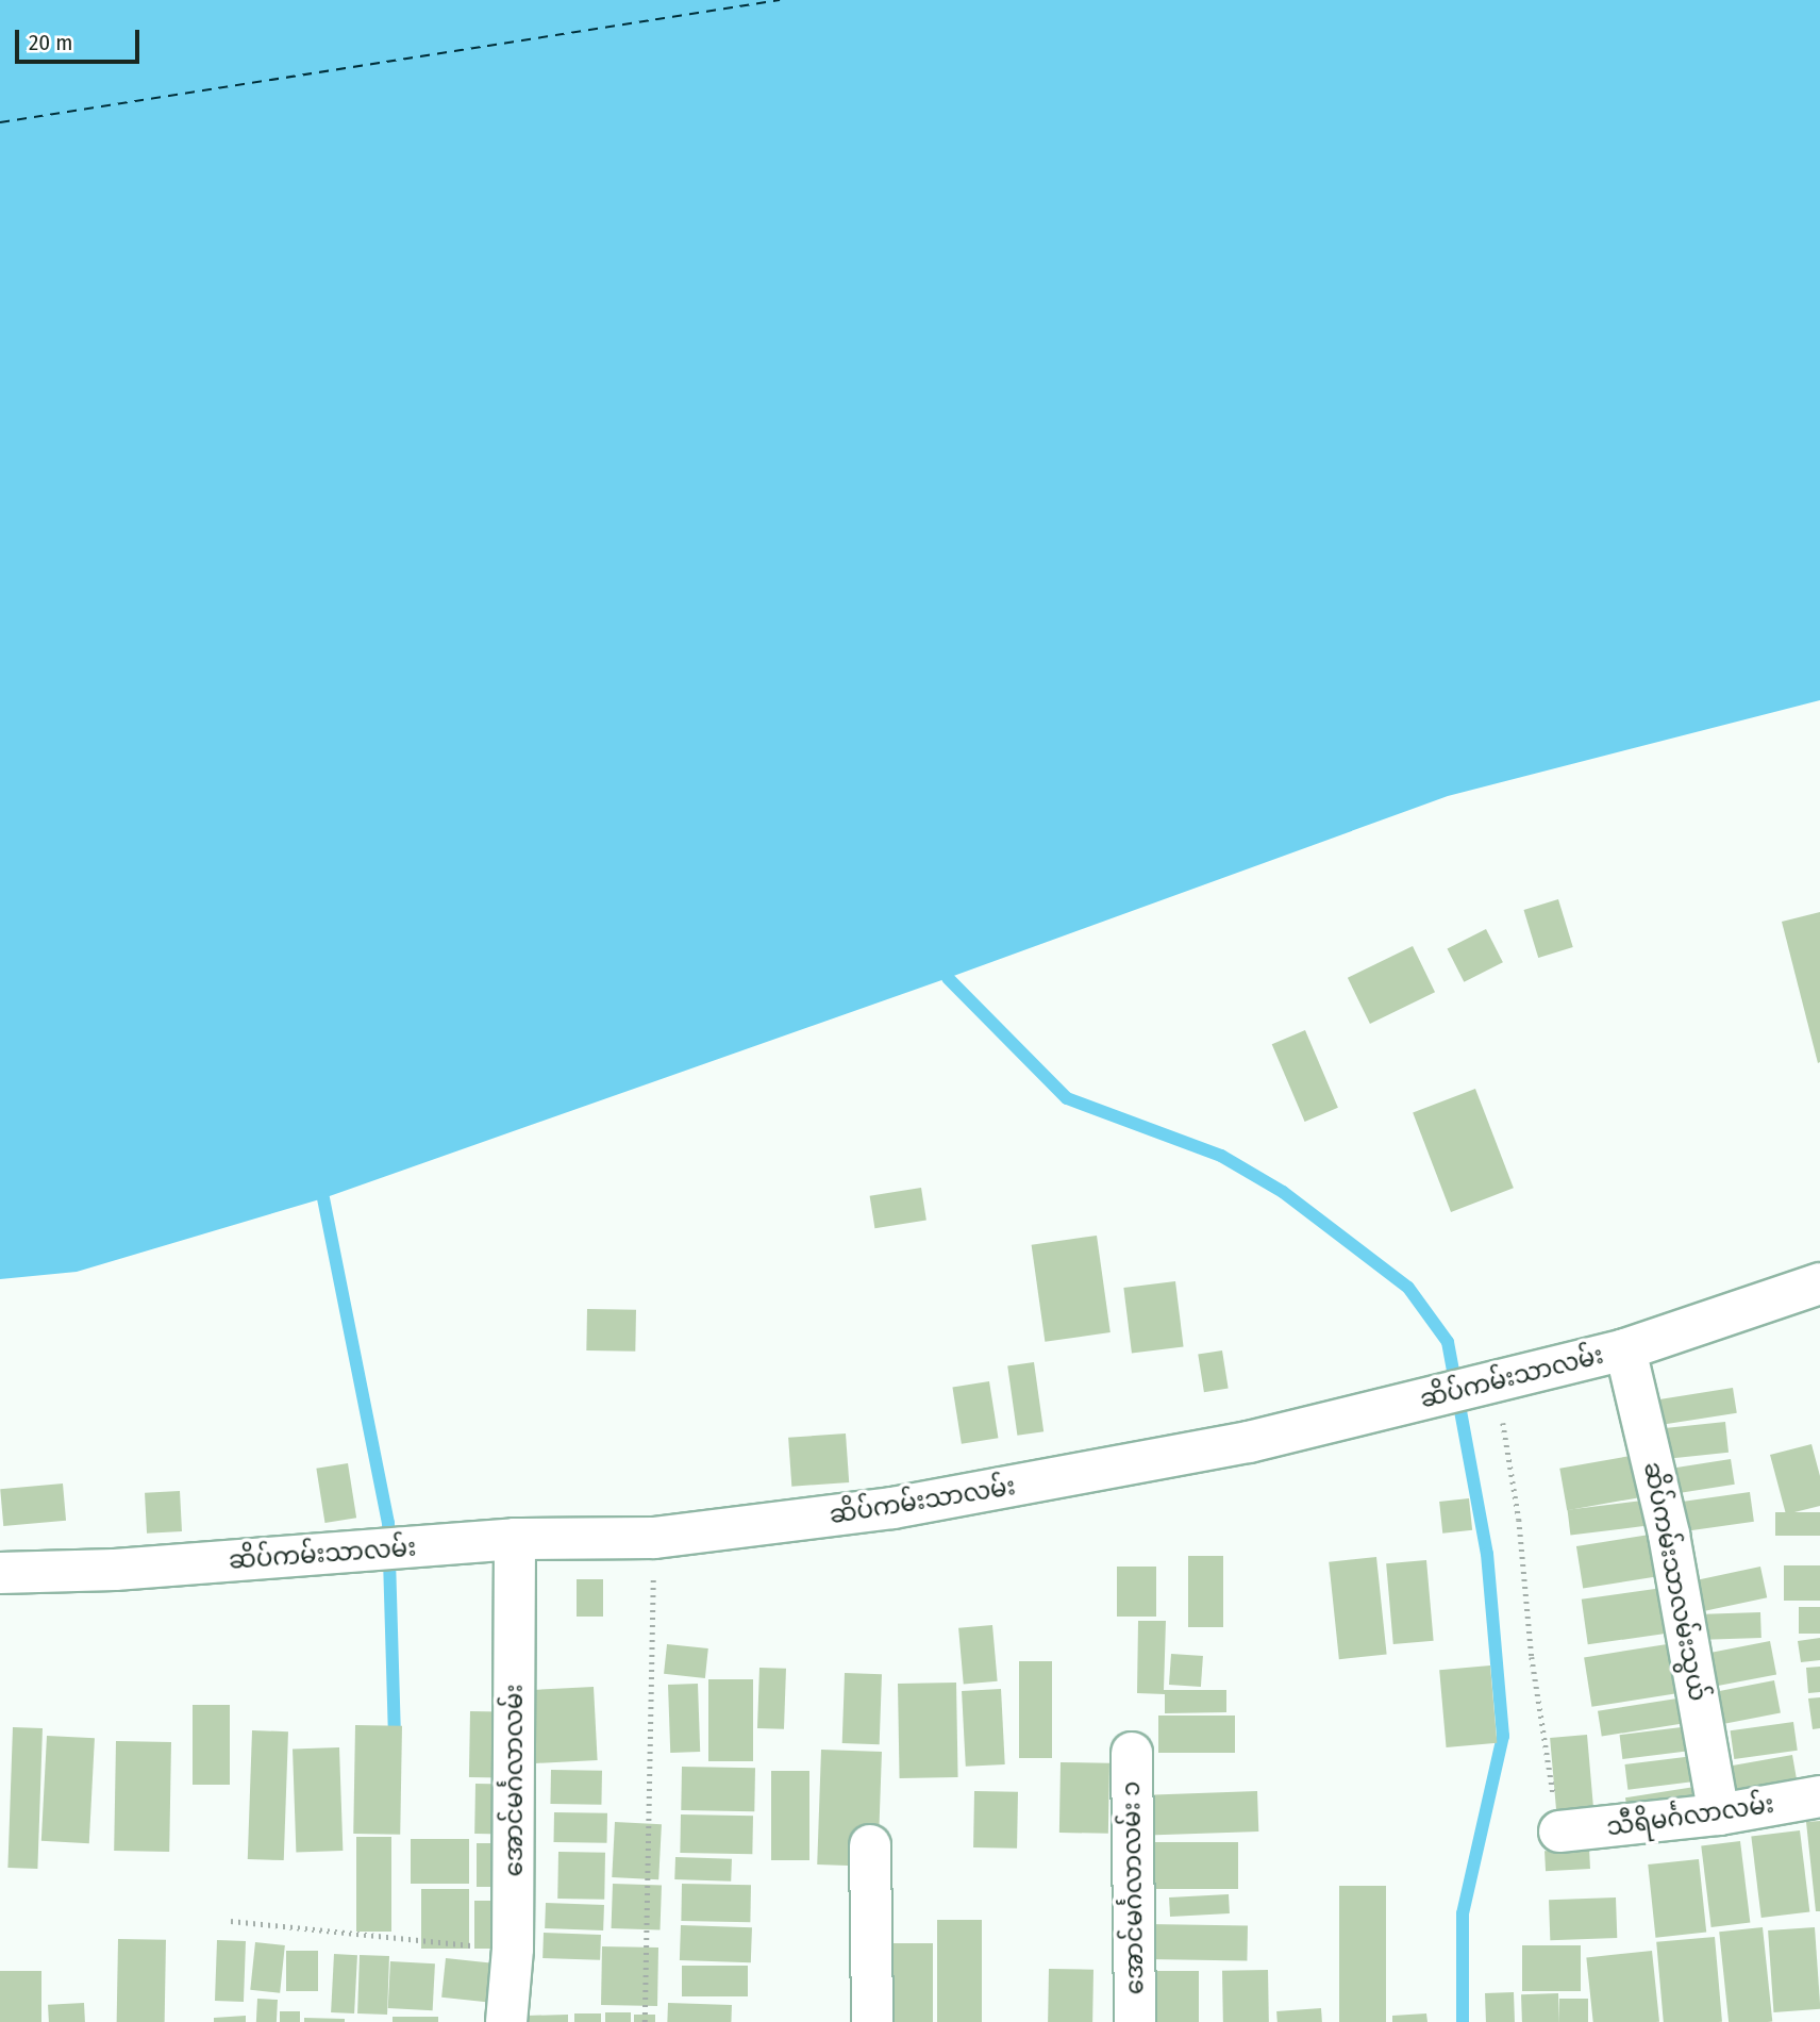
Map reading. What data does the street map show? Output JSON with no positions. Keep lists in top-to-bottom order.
{
  "streets": {
    "street": [
      "ဆိပ်ကမ်းသာလမ်း",
      "ဆိပ်ကမ်းသာလမ်းသွယ်",
      "အောင်မင်္ဂလာလမ်း",
      "သီရိမင်္ဂလာလမ်း",
      "အောင်မင်္ဂလာလမ်း ၁"
    ]
  },
  "crossings": [
    ["ဆိပ်ကမ်းသာလမ်း", "ဆိပ်ကမ်းသာလမ်းသွယ်"],
    ["ဆိပ်ကမ်းသာလမ်း", "အောင်မင်္ဂလာလမ်း"],
    ["ဆိပ်ကမ်းသာလမ်းသွယ်", "သီရိမင်္ဂလာလမ်း"]
  ],
  "scale_bar": "20 m"
}
